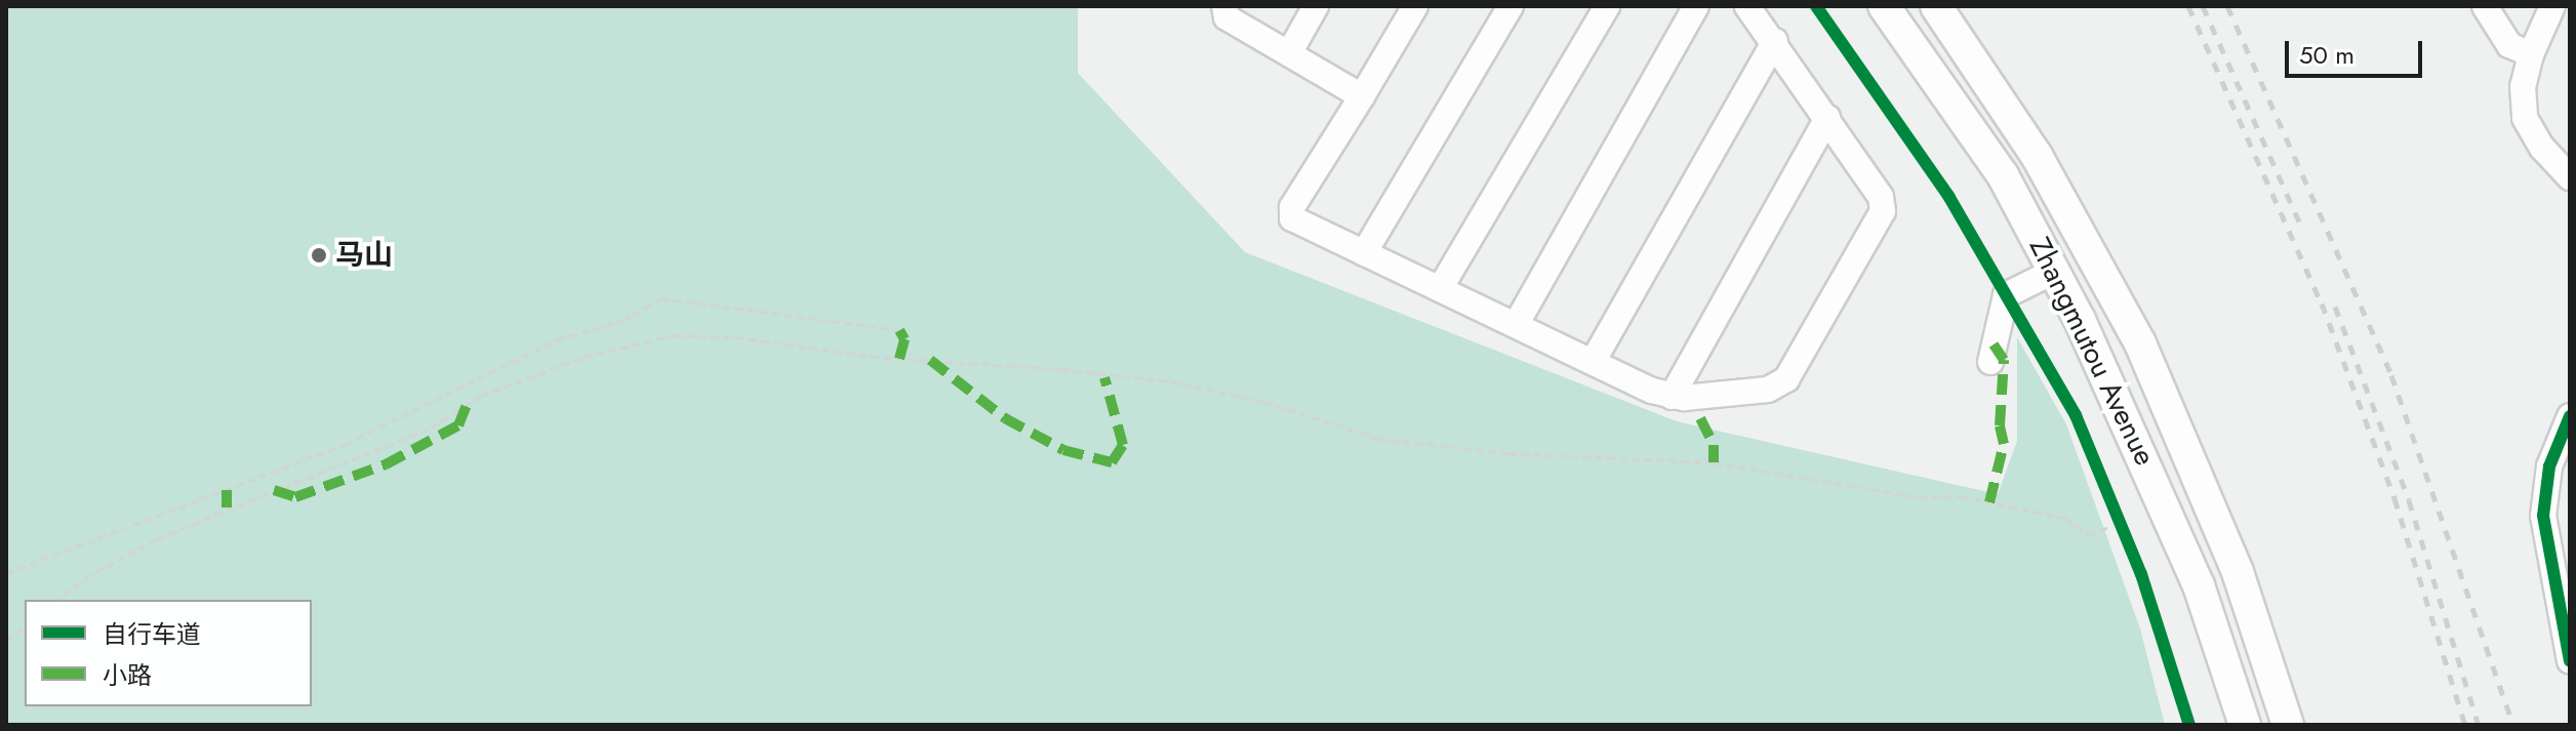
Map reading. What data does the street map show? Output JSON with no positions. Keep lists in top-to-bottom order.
{
  "streets": {
    "main road": ["Zhangmutou Avenue"]
  },
  "places": ["马山"],
  "legend": ["自行车道", "小路"],
  "scale_bar": "50 m"
}
